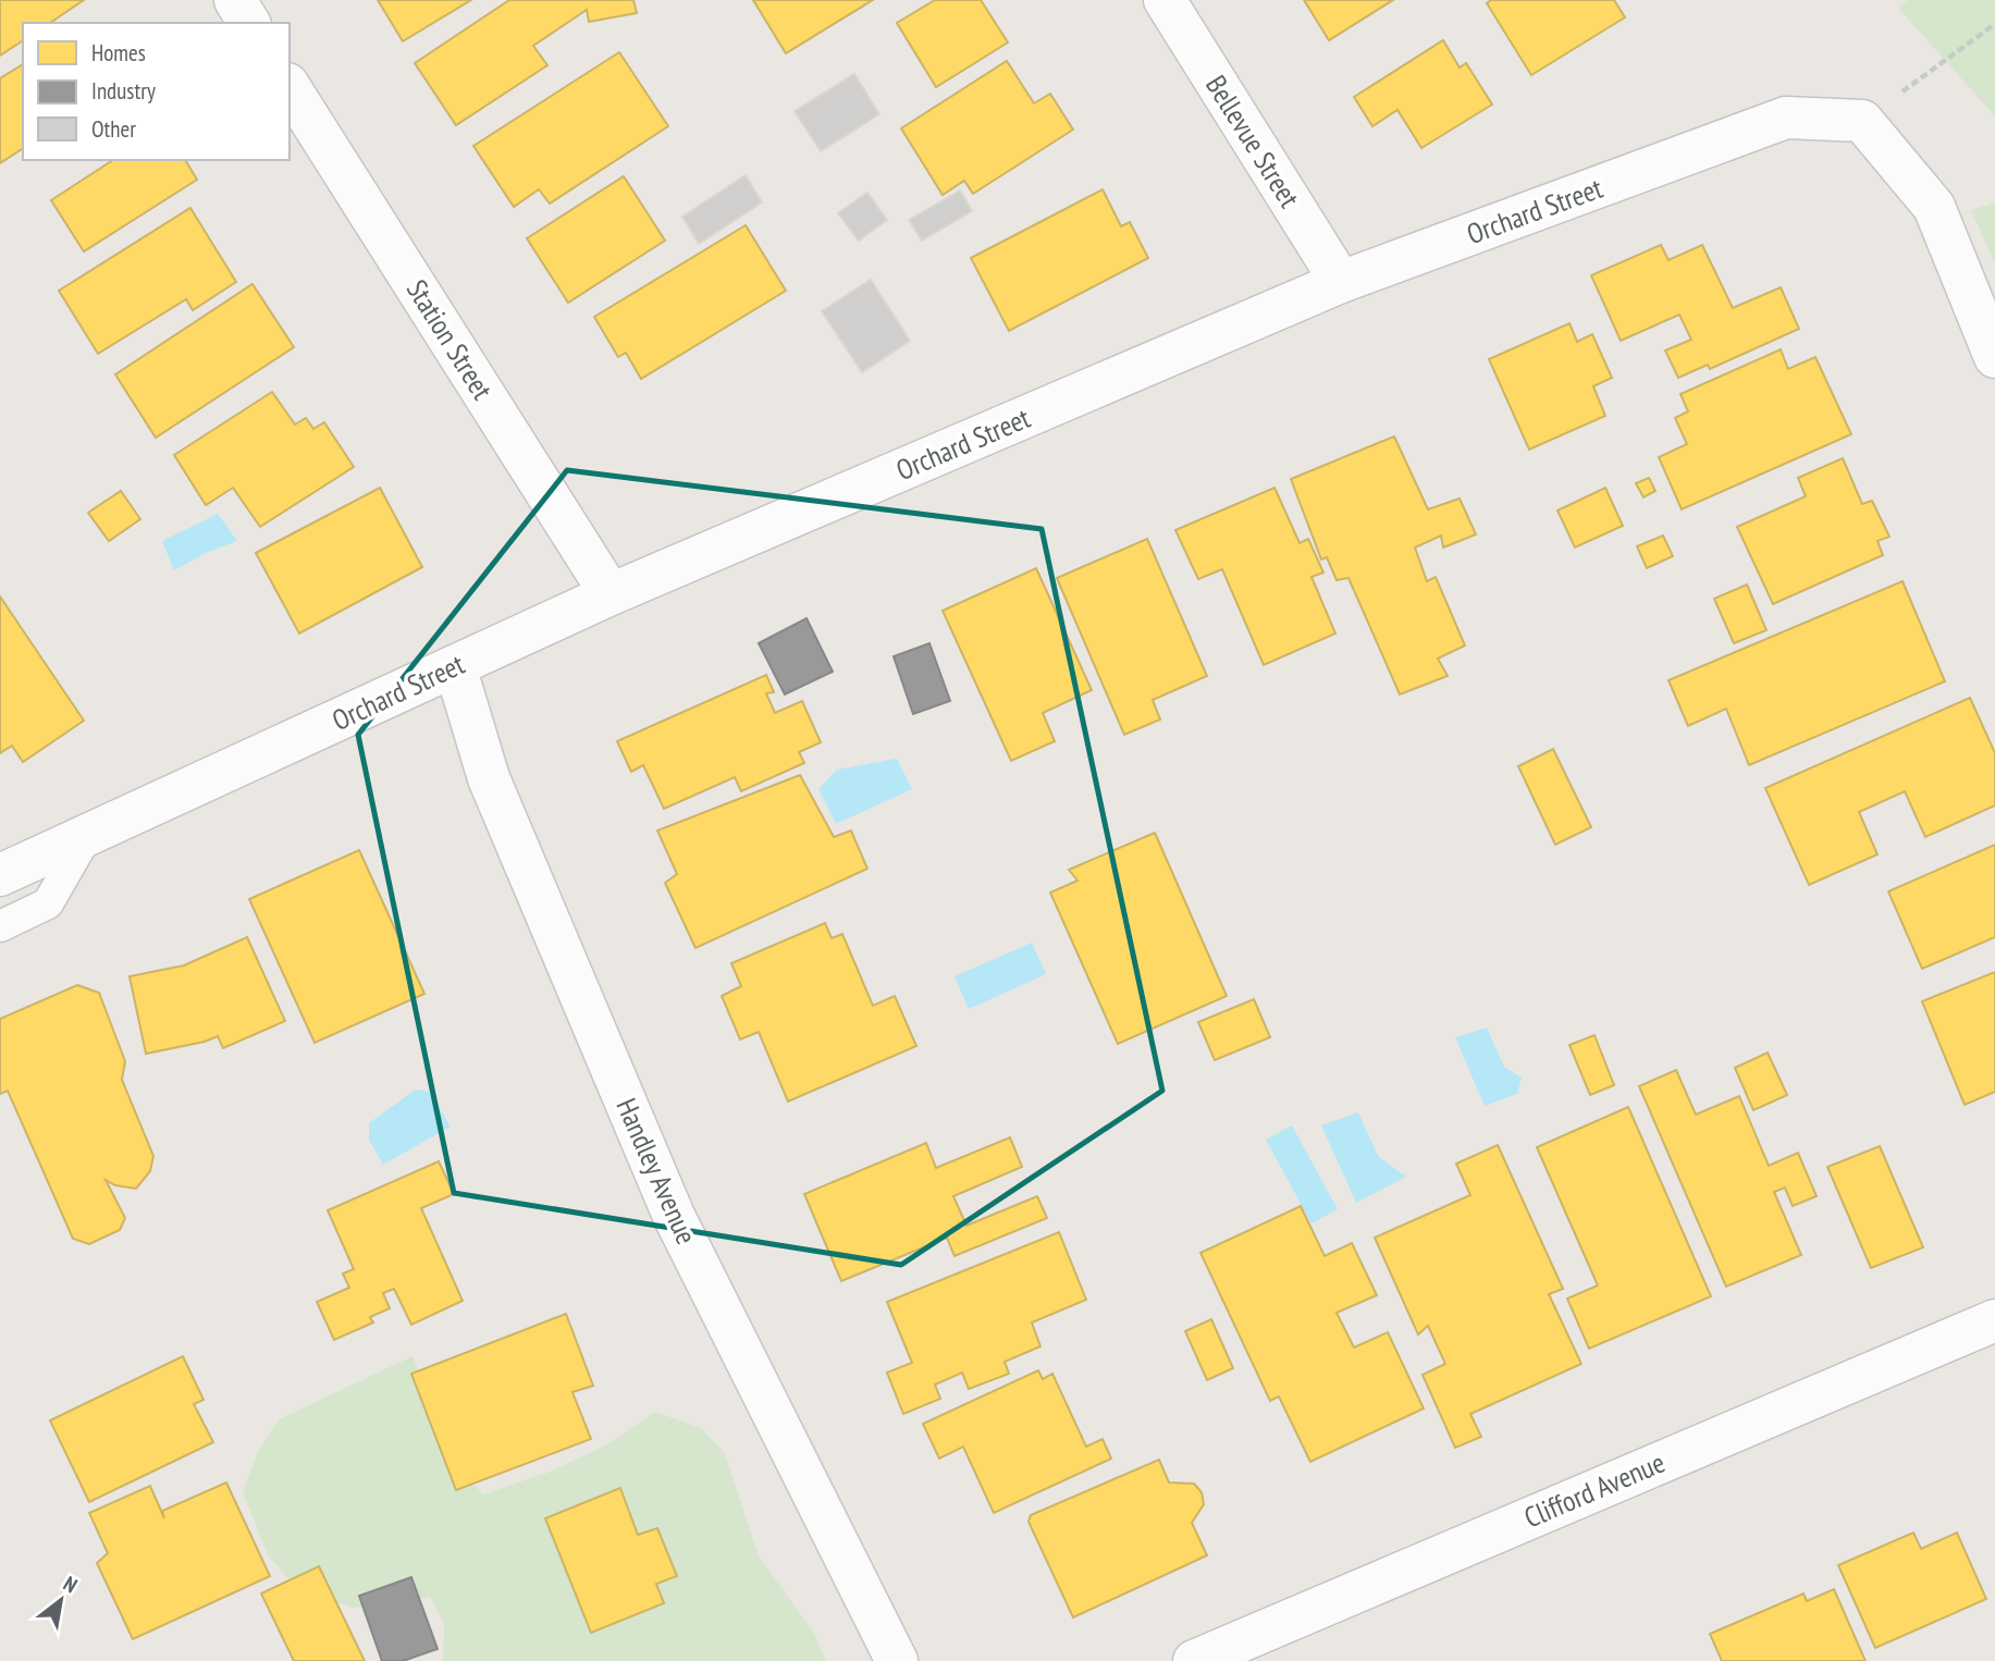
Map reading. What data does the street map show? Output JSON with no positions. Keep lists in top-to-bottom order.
{
  "streets": {
    "street": [
      "Bellevue Street",
      "Orchard Street",
      "Station Street",
      "Handley Avenue",
      "Clifford Avenue"
    ]
  },
  "crossings": [
    ["Bellevue Street", "Orchard Street"],
    ["Orchard Street", "Station Street"],
    ["Orchard Street", "Handley Avenue"]
  ],
  "legend": ["Homes", "Industry", "Other"],
  "north": "top right"
}
